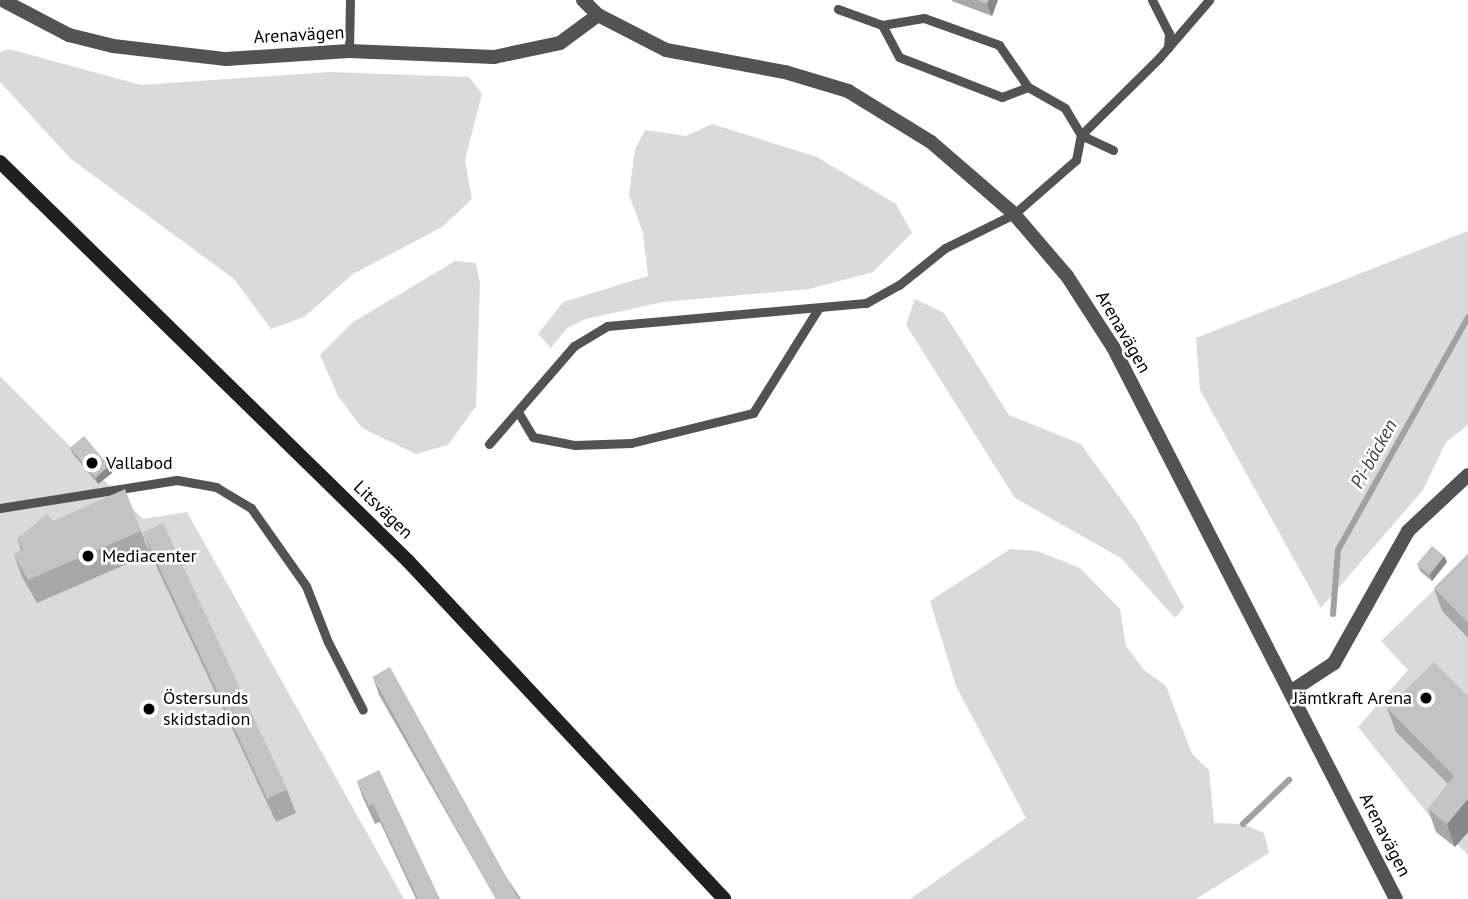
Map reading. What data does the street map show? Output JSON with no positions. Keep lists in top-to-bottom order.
{
  "streets": {
    "main road": ["Litsvägen"],
    "street": ["Arenavägen"]
  },
  "water": ["Pi-bäcken"],
  "places": [
    "Vallabod",
    "Mediacenter",
    "Jämtkraft Arena",
    "Östersunds skidstadion"
  ]
}
